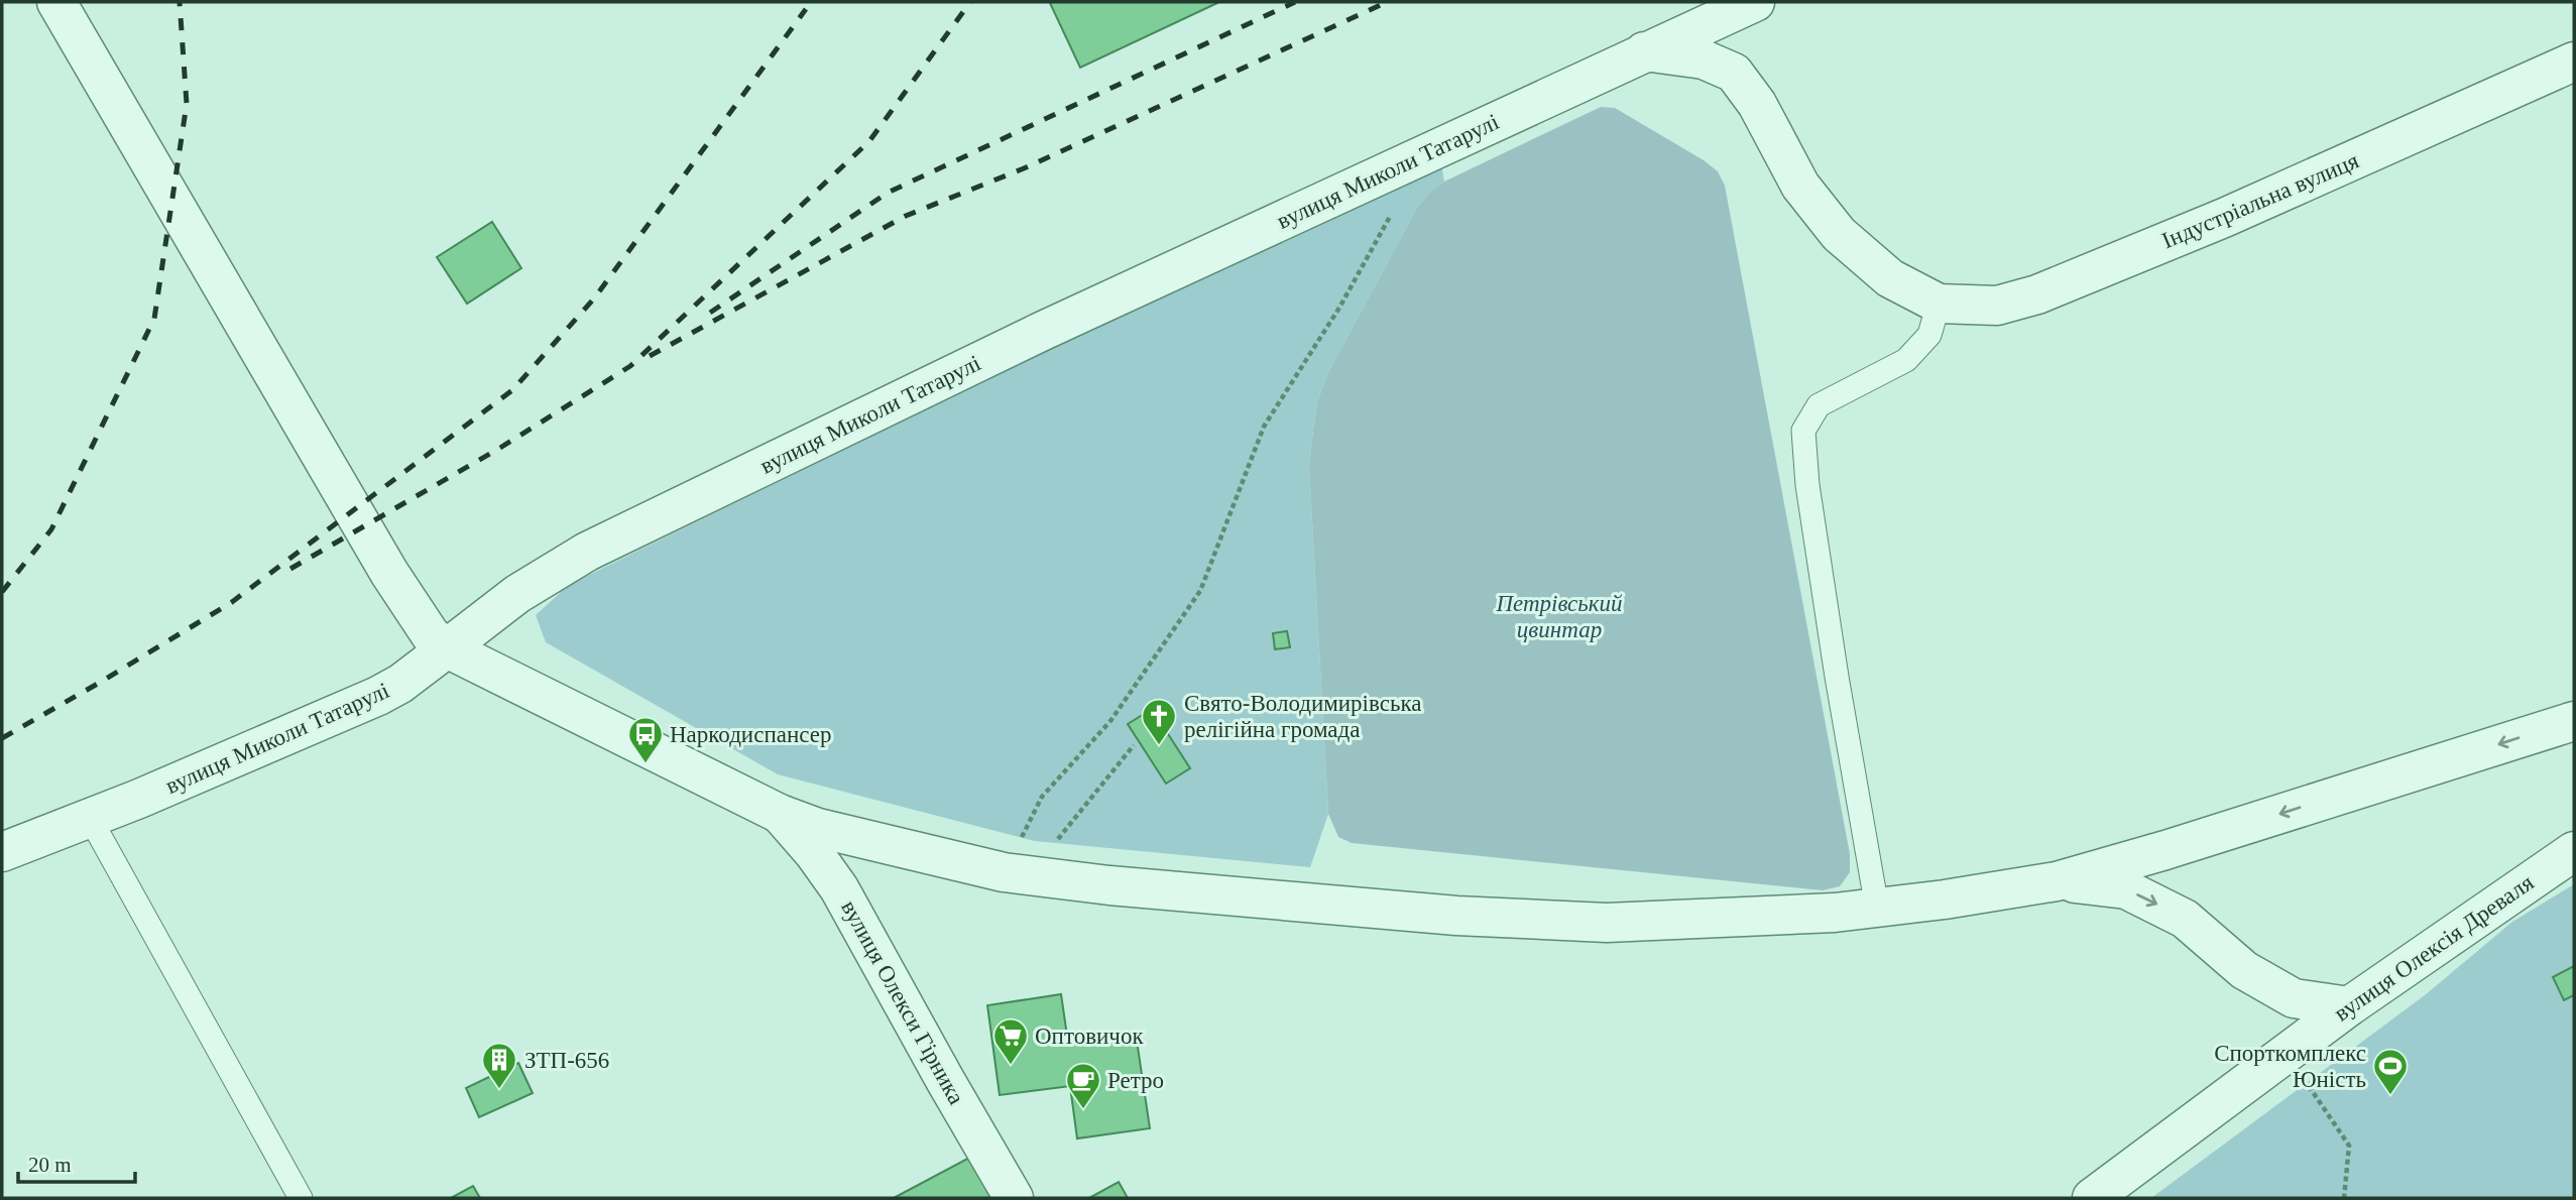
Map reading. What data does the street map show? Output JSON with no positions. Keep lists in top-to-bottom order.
{
  "streets": {
    "street": [
      "вулиця Миколи Татарулі",
      "Індустріальна вулиця",
      "вулиця Олексія Древаля",
      "вулиця Олекси Гірника"
    ]
  },
  "parks": ["Петрівський цвинтар"],
  "places": {
    "church": ["Свято-Володимирівська релігійна громада"],
    "bus stop": ["Наркодиспансер"],
    "supermarket": ["Оптовичок"],
    "building": ["ЗТП-656"],
    "sports": ["Cпорткомплекс Юність"],
    "cafe": ["Ретро"]
  },
  "scale_bar": "20 m"
}
